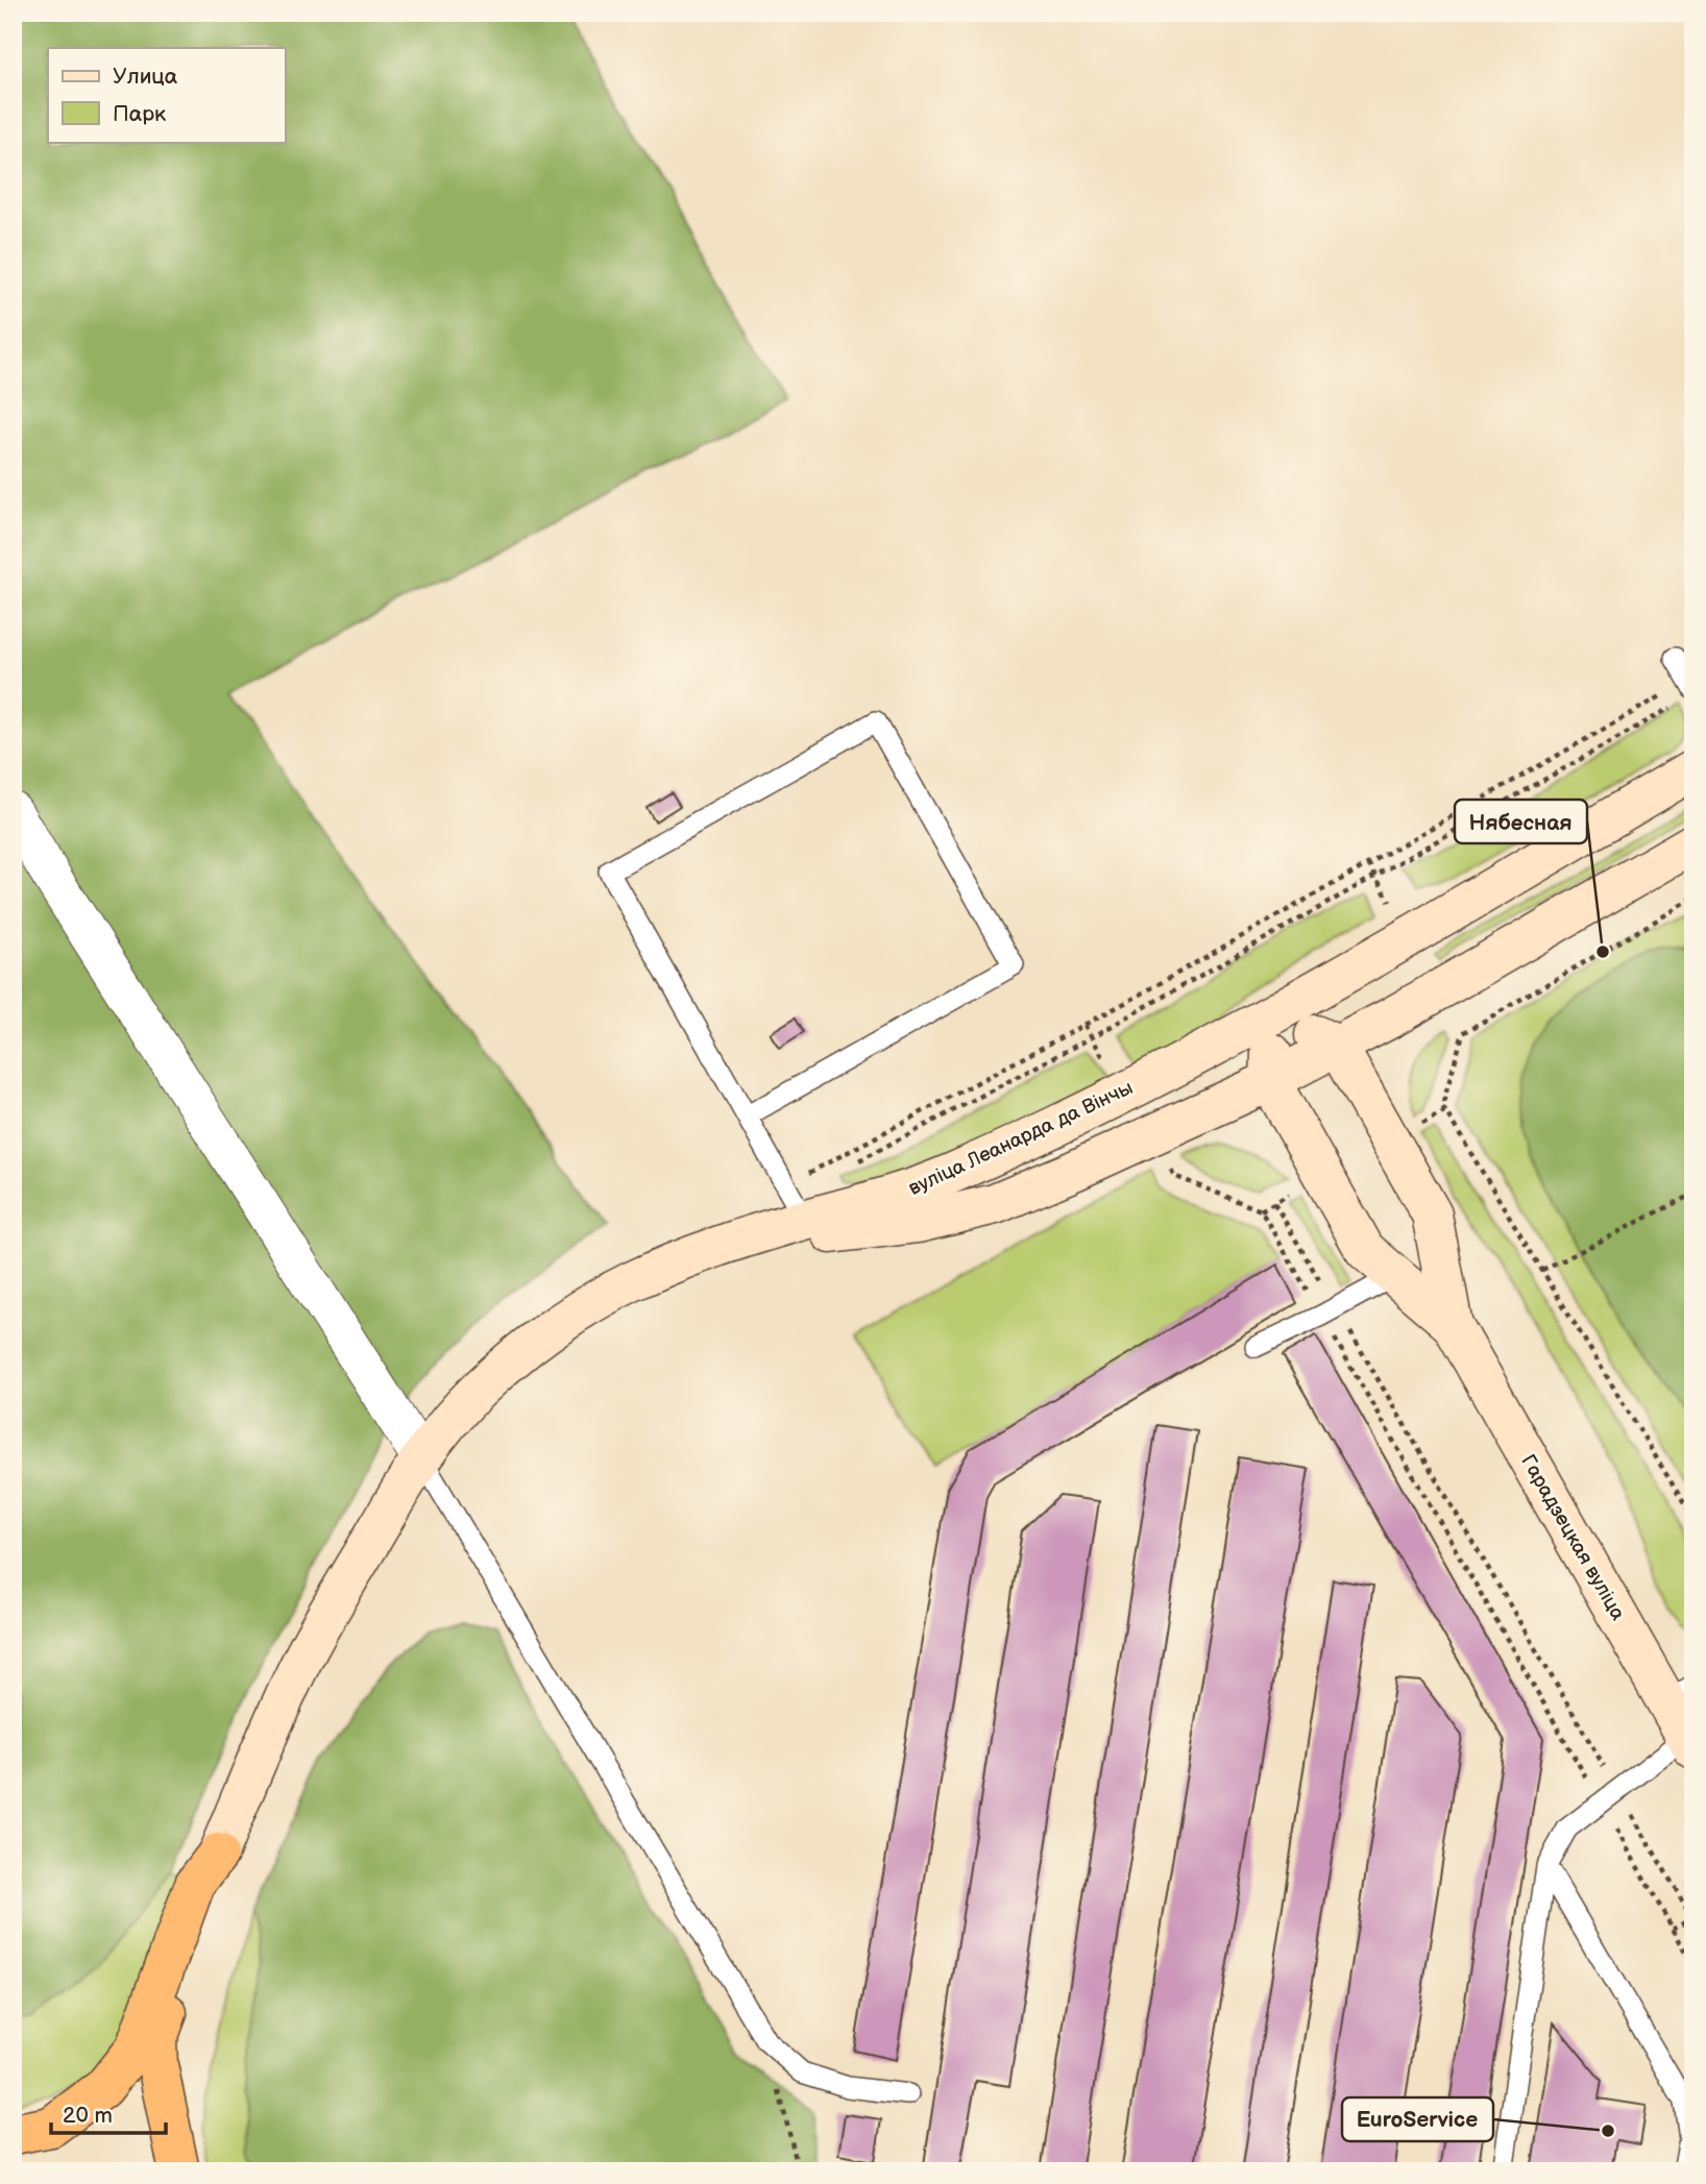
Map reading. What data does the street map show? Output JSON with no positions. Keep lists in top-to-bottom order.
{
  "streets": {
    "main road": ["вуліца Леанарда да Вінчы", "Гарадзецкая вуліца"]
  },
  "crossings": [
    ["вуліца Леанарда да Вінчы", "Гарадзецкая вуліца"]
  ],
  "places": ["Нябесная", "EuroService"],
  "legend": ["Улица", "Парк"],
  "scale_bar": "20 m"
}
